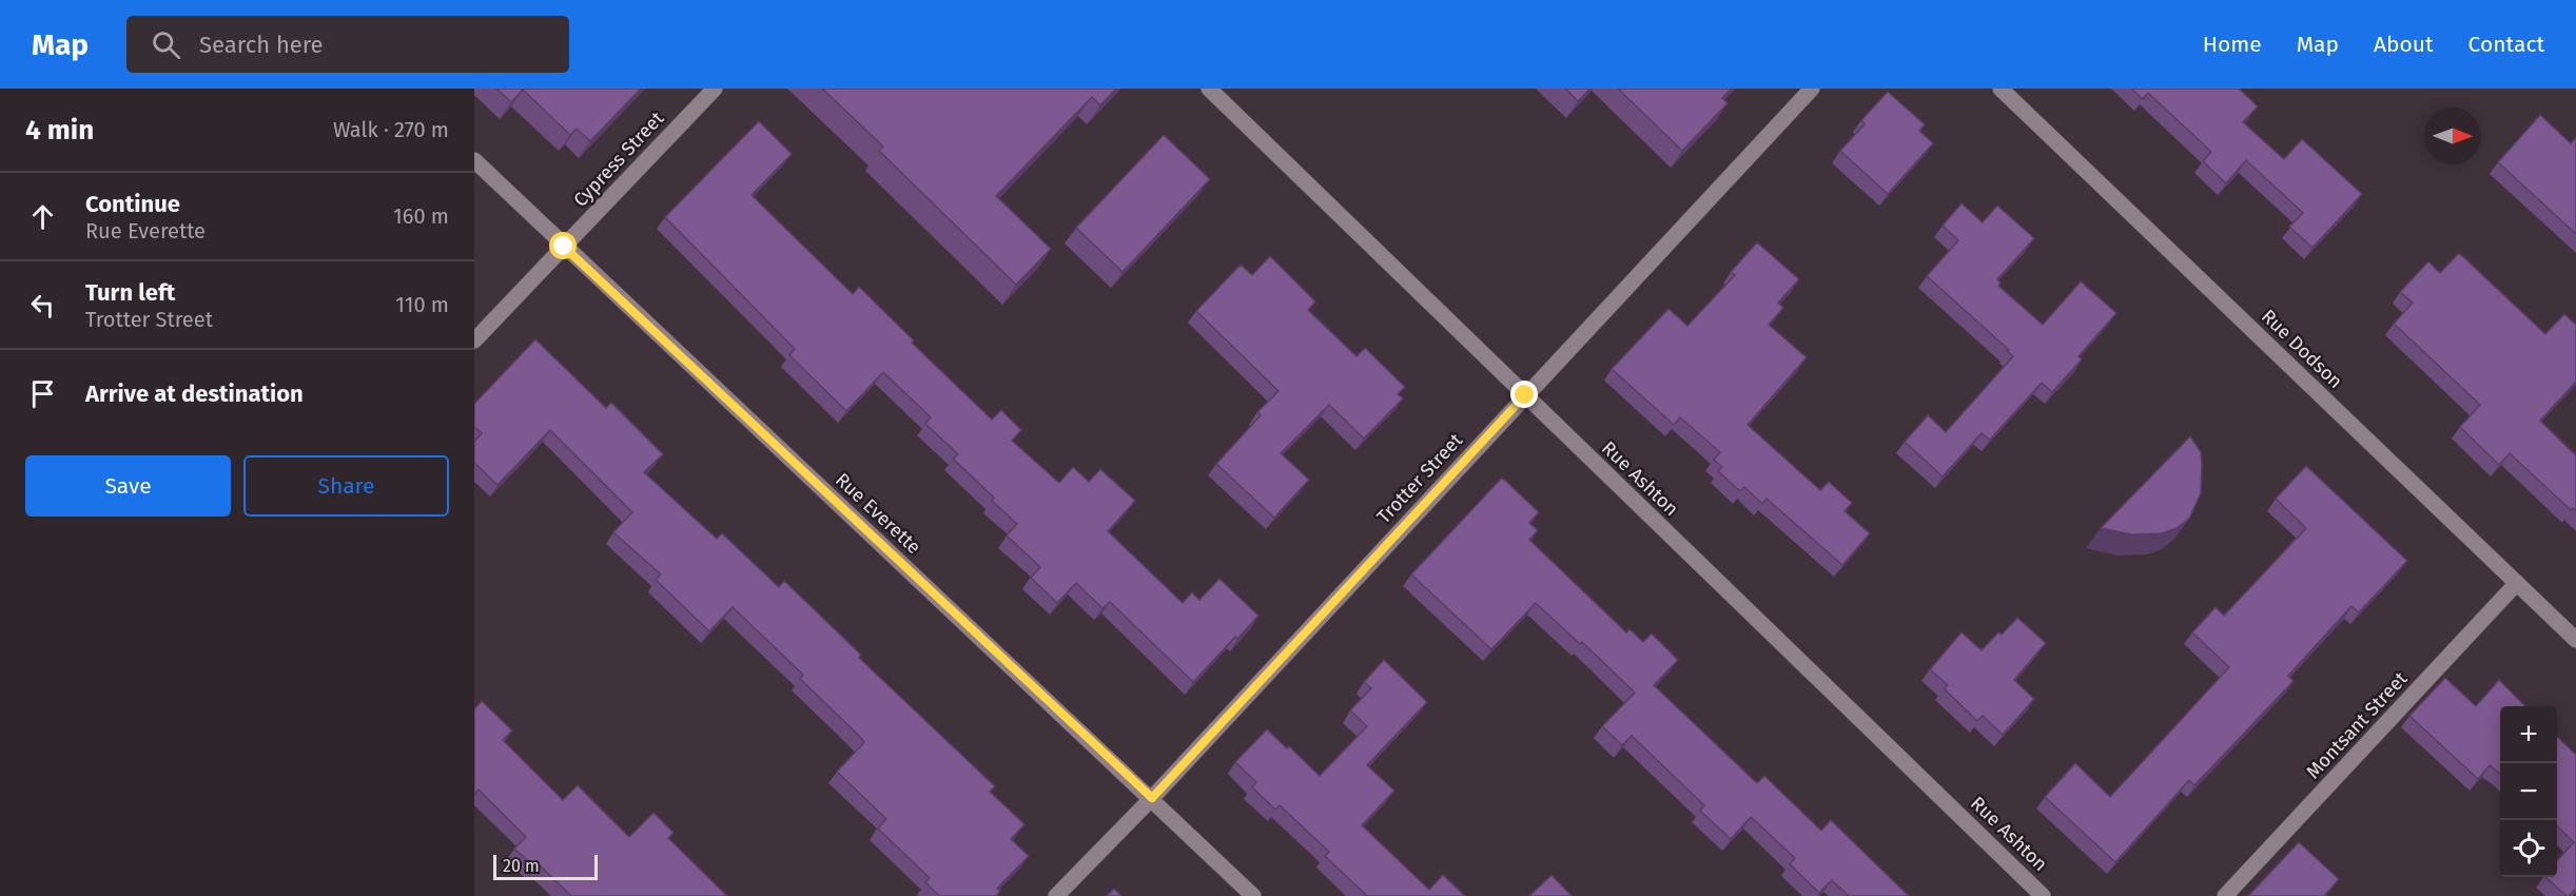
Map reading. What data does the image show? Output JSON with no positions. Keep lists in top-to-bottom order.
{
  "streets": {
    "street": [
      "Cypress Street",
      "Rue Dodson",
      "Trotter Street",
      "Rue Ashton",
      "Rue Everette",
      "Montsant Street"
    ]
  },
  "crossings": [
    ["Cypress Street", "Rue Everette"],
    ["Rue Dodson", "Montsant Street"],
    ["Trotter Street", "Rue Ashton"],
    ["Trotter Street", "Rue Everette"]
  ],
  "scale_bar": "20 m",
  "north": "right",
  "page": {
    "header": "Map",
    "search": "Search here",
    "nav": [
      "Home",
      "Map",
      "About",
      "Contact"
    ],
    "heading": ["4 min", "Walk · 270 m"],
    "list": [
      ["Continue", "Rue Everette", "160 m"],
      ["Turn left", "Trotter Street", "110 m"],
      "Arrive at destination"
    ],
    "buttons": ["Save", "Share"],
    "map_buttons": ["+", "−"],
    "scale": "20 m"
  }
}
